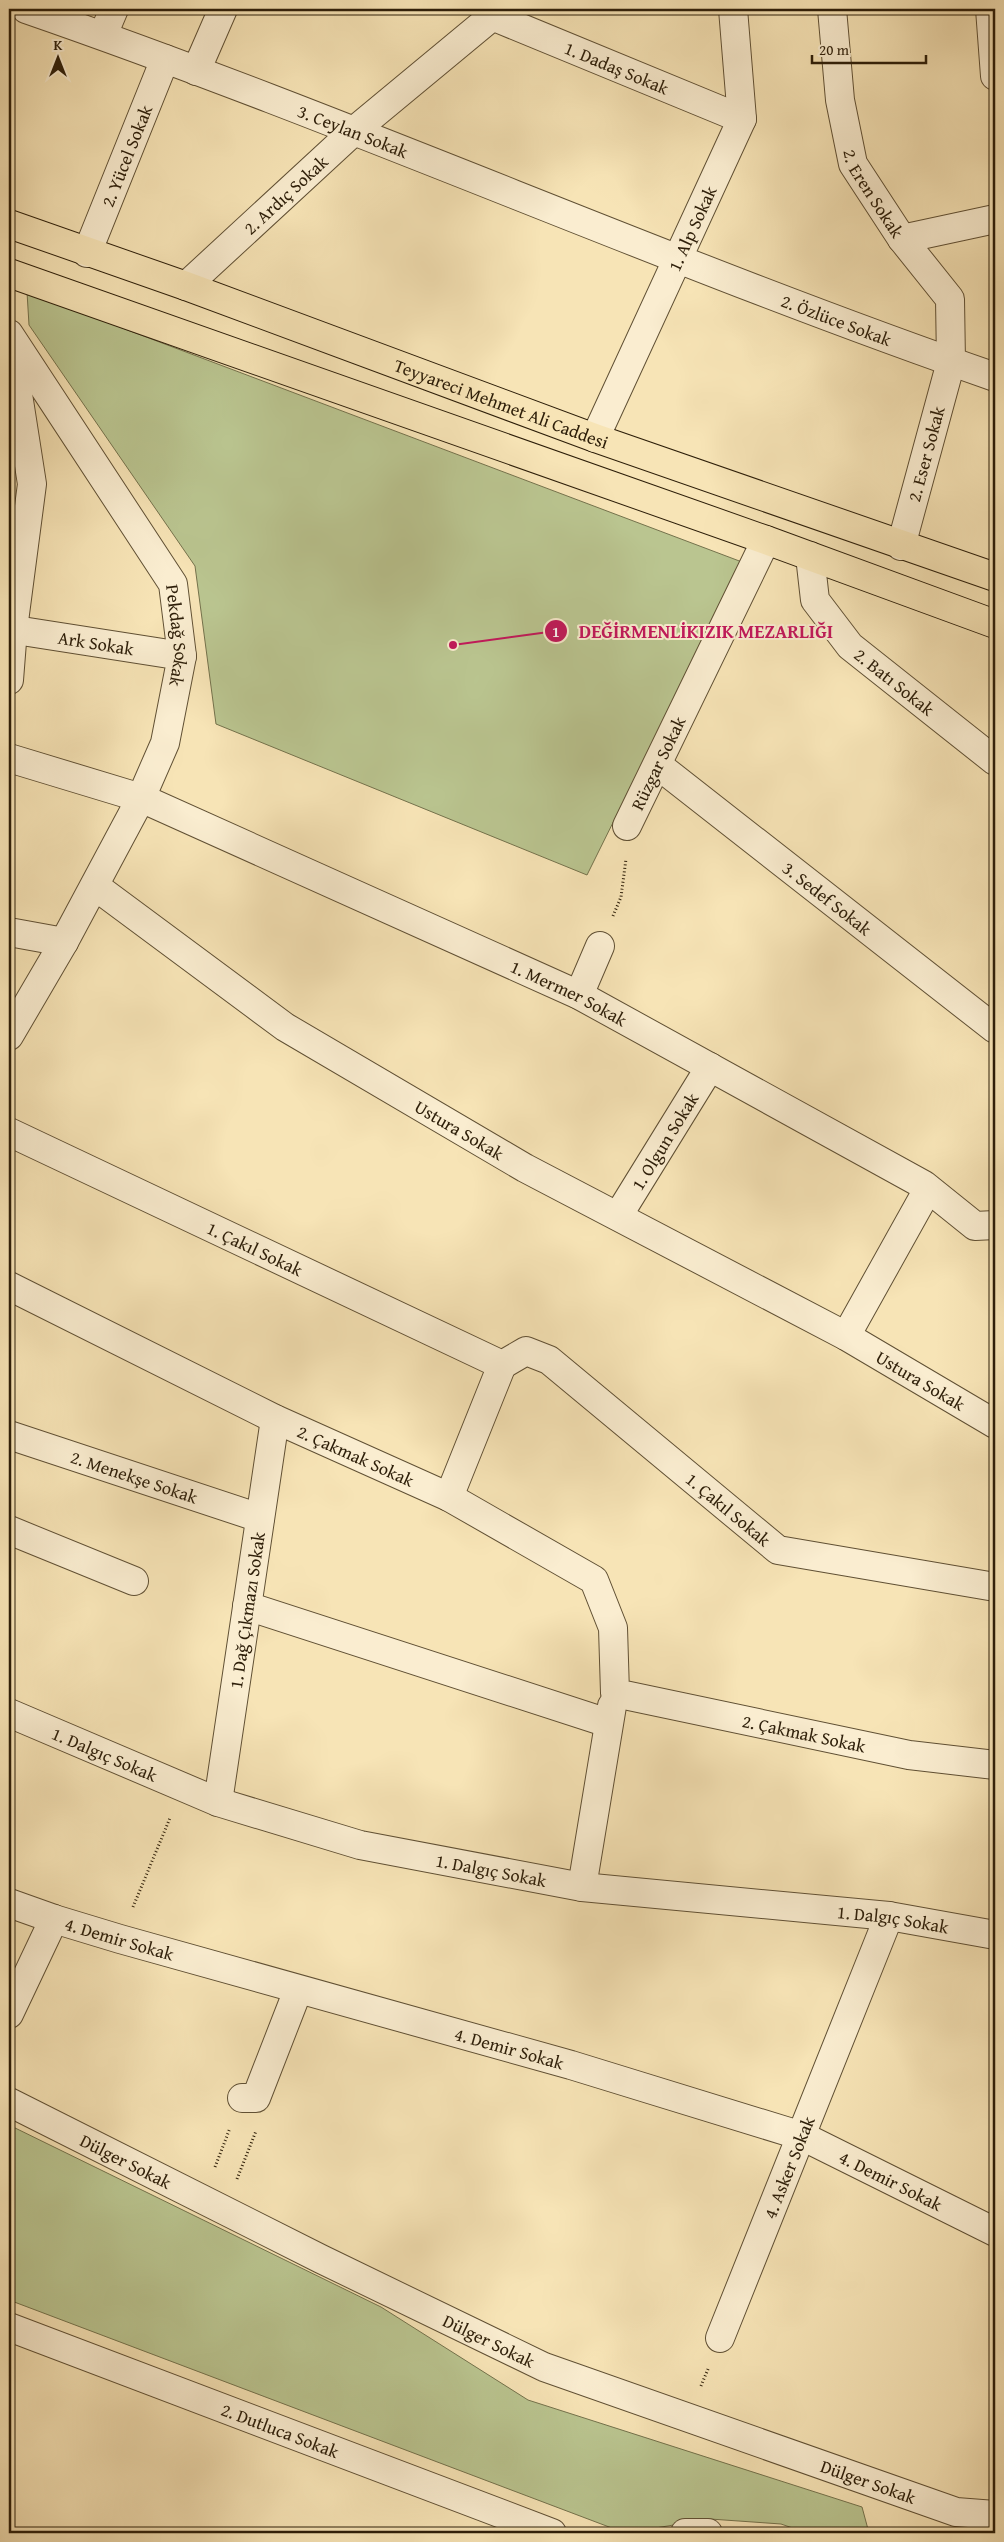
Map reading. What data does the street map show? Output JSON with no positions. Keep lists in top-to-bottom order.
{
  "streets": {
    "main road": ["Teyyareci Mehmet Ali Caddesi"],
    "street": [
      "1. Dadaş Sokak",
      "3. Ceylan Sokak",
      "2. Yücel Sokak",
      "2. Eren Sokak",
      "2. Ardıç Sokak",
      "1. Alp Sokak",
      "2. Özlüce Sokak",
      "2. Eser Sokak",
      "Pekdağ Sokak",
      "Ark Sokak",
      "2. Batı Sokak",
      "Rüzgar Sokak",
      "3. Sedef Sokak",
      "1. Mermer Sokak",
      "Ustura Sokak",
      "1. Olgun Sokak",
      "1. Çakıl Sokak",
      "2. Çakmak Sokak",
      "2. Menekşe Sokak",
      "1. Dağ Çıkmazı Sokak",
      "1. Dalgıç Sokak",
      "4. Demir Sokak",
      "Dülger Sokak",
      "4. Asker Sokak",
      "2. Dutluca Sokak"
    ]
  },
  "crossings": [
    ["1. Dadaş Sokak", "2. Ardıç Sokak"],
    ["1. Dadaş Sokak", "1. Alp Sokak"],
    ["3. Ceylan Sokak", "2. Yücel Sokak"],
    ["3. Ceylan Sokak", "2. Ardıç Sokak"],
    ["3. Ceylan Sokak", "1. Alp Sokak"],
    ["3. Ceylan Sokak", "2. Özlüce Sokak"],
    ["2. Yücel Sokak", "Teyyareci Mehmet Ali Caddesi"],
    ["2. Eren Sokak", "2. Özlüce Sokak"],
    ["2. Eren Sokak", "2. Eser Sokak"],
    ["2. Ardıç Sokak", "Teyyareci Mehmet Ali Caddesi"],
    ["1. Alp Sokak", "2. Özlüce Sokak"],
    ["1. Alp Sokak", "Teyyareci Mehmet Ali Caddesi"],
    ["2. Özlüce Sokak", "2. Eser Sokak"],
    ["Teyyareci Mehmet Ali Caddesi", "2. Eser Sokak"],
    ["Pekdağ Sokak", "Ark Sokak"],
    ["Pekdağ Sokak", "1. Mermer Sokak"],
    ["Pekdağ Sokak", "Ustura Sokak"],
    ["Rüzgar Sokak", "3. Sedef Sokak"],
    ["1. Mermer Sokak", "1. Olgun Sokak"],
    ["Ustura Sokak", "1. Olgun Sokak"],
    ["2. Çakmak Sokak", "1. Dağ Çıkmazı Sokak"],
    ["2. Çakmak Sokak", "1. Dalgıç Sokak"],
    ["2. Menekşe Sokak", "1. Dağ Çıkmazı Sokak"],
    ["1. Dağ Çıkmazı Sokak", "1. Dalgıç Sokak"],
    ["1. Dalgıç Sokak", "4. Asker Sokak"],
    ["4. Demir Sokak", "4. Asker Sokak"]
  ],
  "places": ["DEĞİRMENLİKIZIK MEZARLIĞI"],
  "scale_bar": "20 m",
  "north": "top"
}
